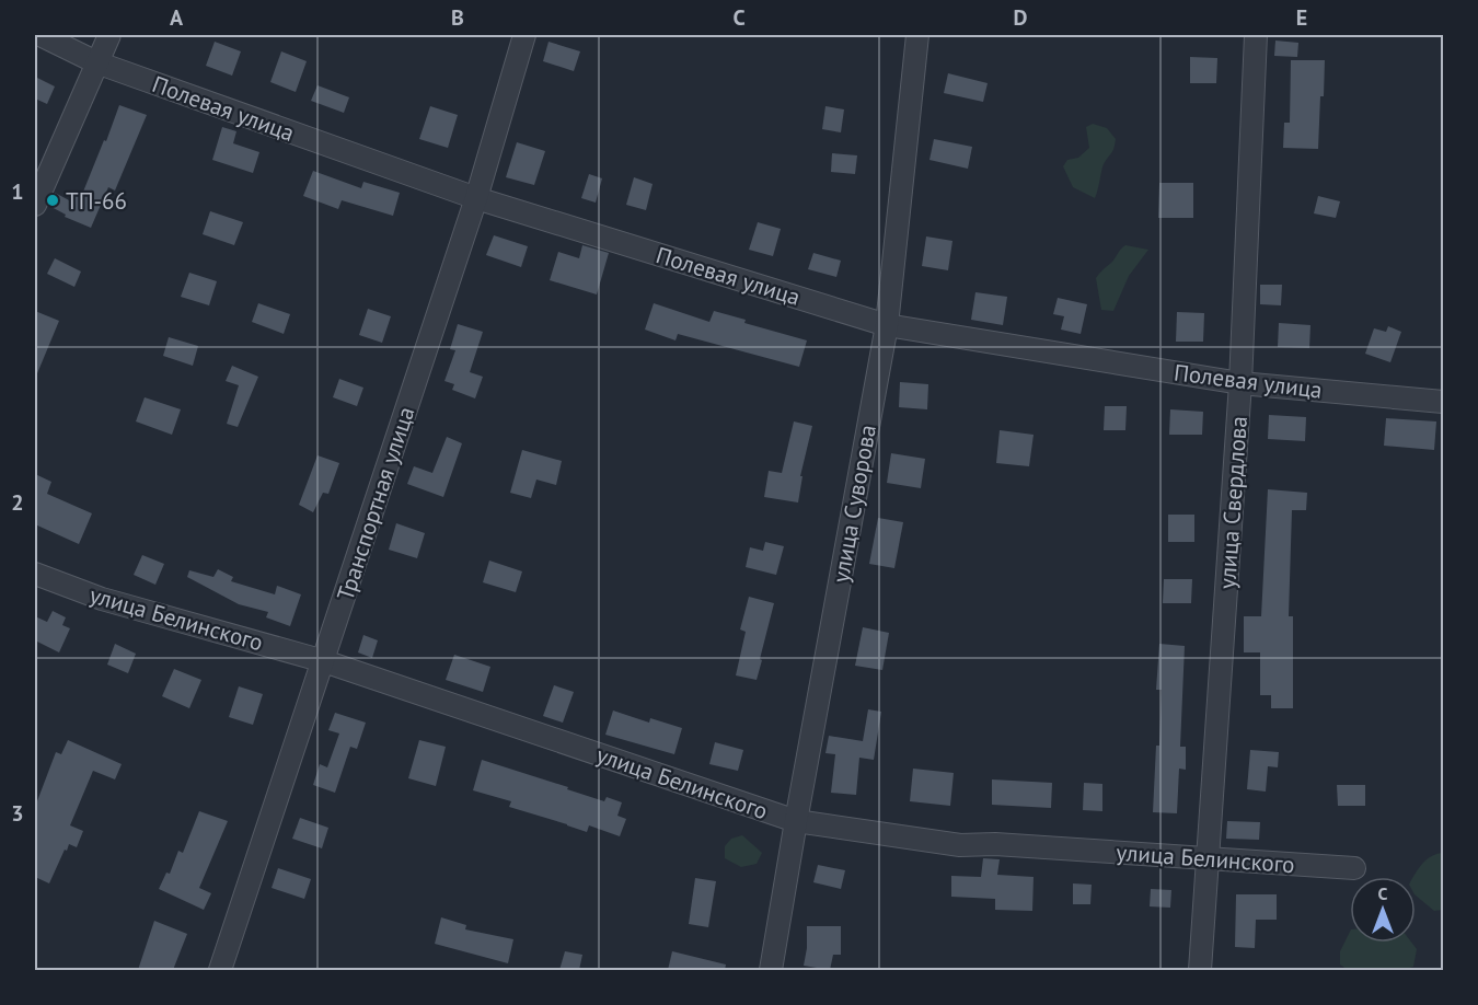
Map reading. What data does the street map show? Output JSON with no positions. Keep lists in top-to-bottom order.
{
  "streets": {
    "street": [
      "Полевая улица",
      "улица Свердлова",
      "Транспортная улица",
      "улица Суворова",
      "улица Белинского"
    ]
  },
  "crossings": [
    ["Полевая улица", "улица Свердлова"],
    ["Полевая улица", "Транспортная улица"],
    ["Полевая улица", "улица Суворова"],
    ["улица Свердлова", "улица Белинского"],
    ["Транспортная улица", "улица Белинского"],
    ["улица Суворова", "улица Белинского"]
  ],
  "places": ["ТП-66"],
  "north": "top",
  "grid": {
    "columns": [
      "A",
      "B",
      "C",
      "D",
      "E"
    ],
    "rows": ["1", "2", "3"]
  }
}
